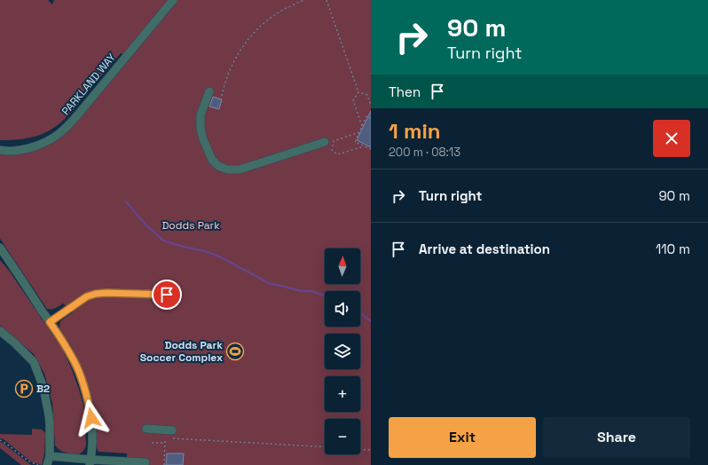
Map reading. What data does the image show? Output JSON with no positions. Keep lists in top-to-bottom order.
{
  "streets": {
    "street": ["PARKLAND WAY"]
  },
  "parks": ["Dodds Park"],
  "places": {
    "sports": ["Dodds Park Soccer Complex"],
    "parking": ["B2"]
  },
  "north": "top",
  "page": {
    "turn": ["90 m", "Turn right"],
    "then": "Then",
    "heading": ["1 min", "200 m · 08:13"],
    "list": [
      {
        "name": "Turn right",
        "value": "90 m"
      },
      {
        "name": "Arrive at destination",
        "value": "110 m"
      }
    ],
    "map_buttons": ["+", "−"],
    "buttons": ["Exit", "Share"]
  }
}
